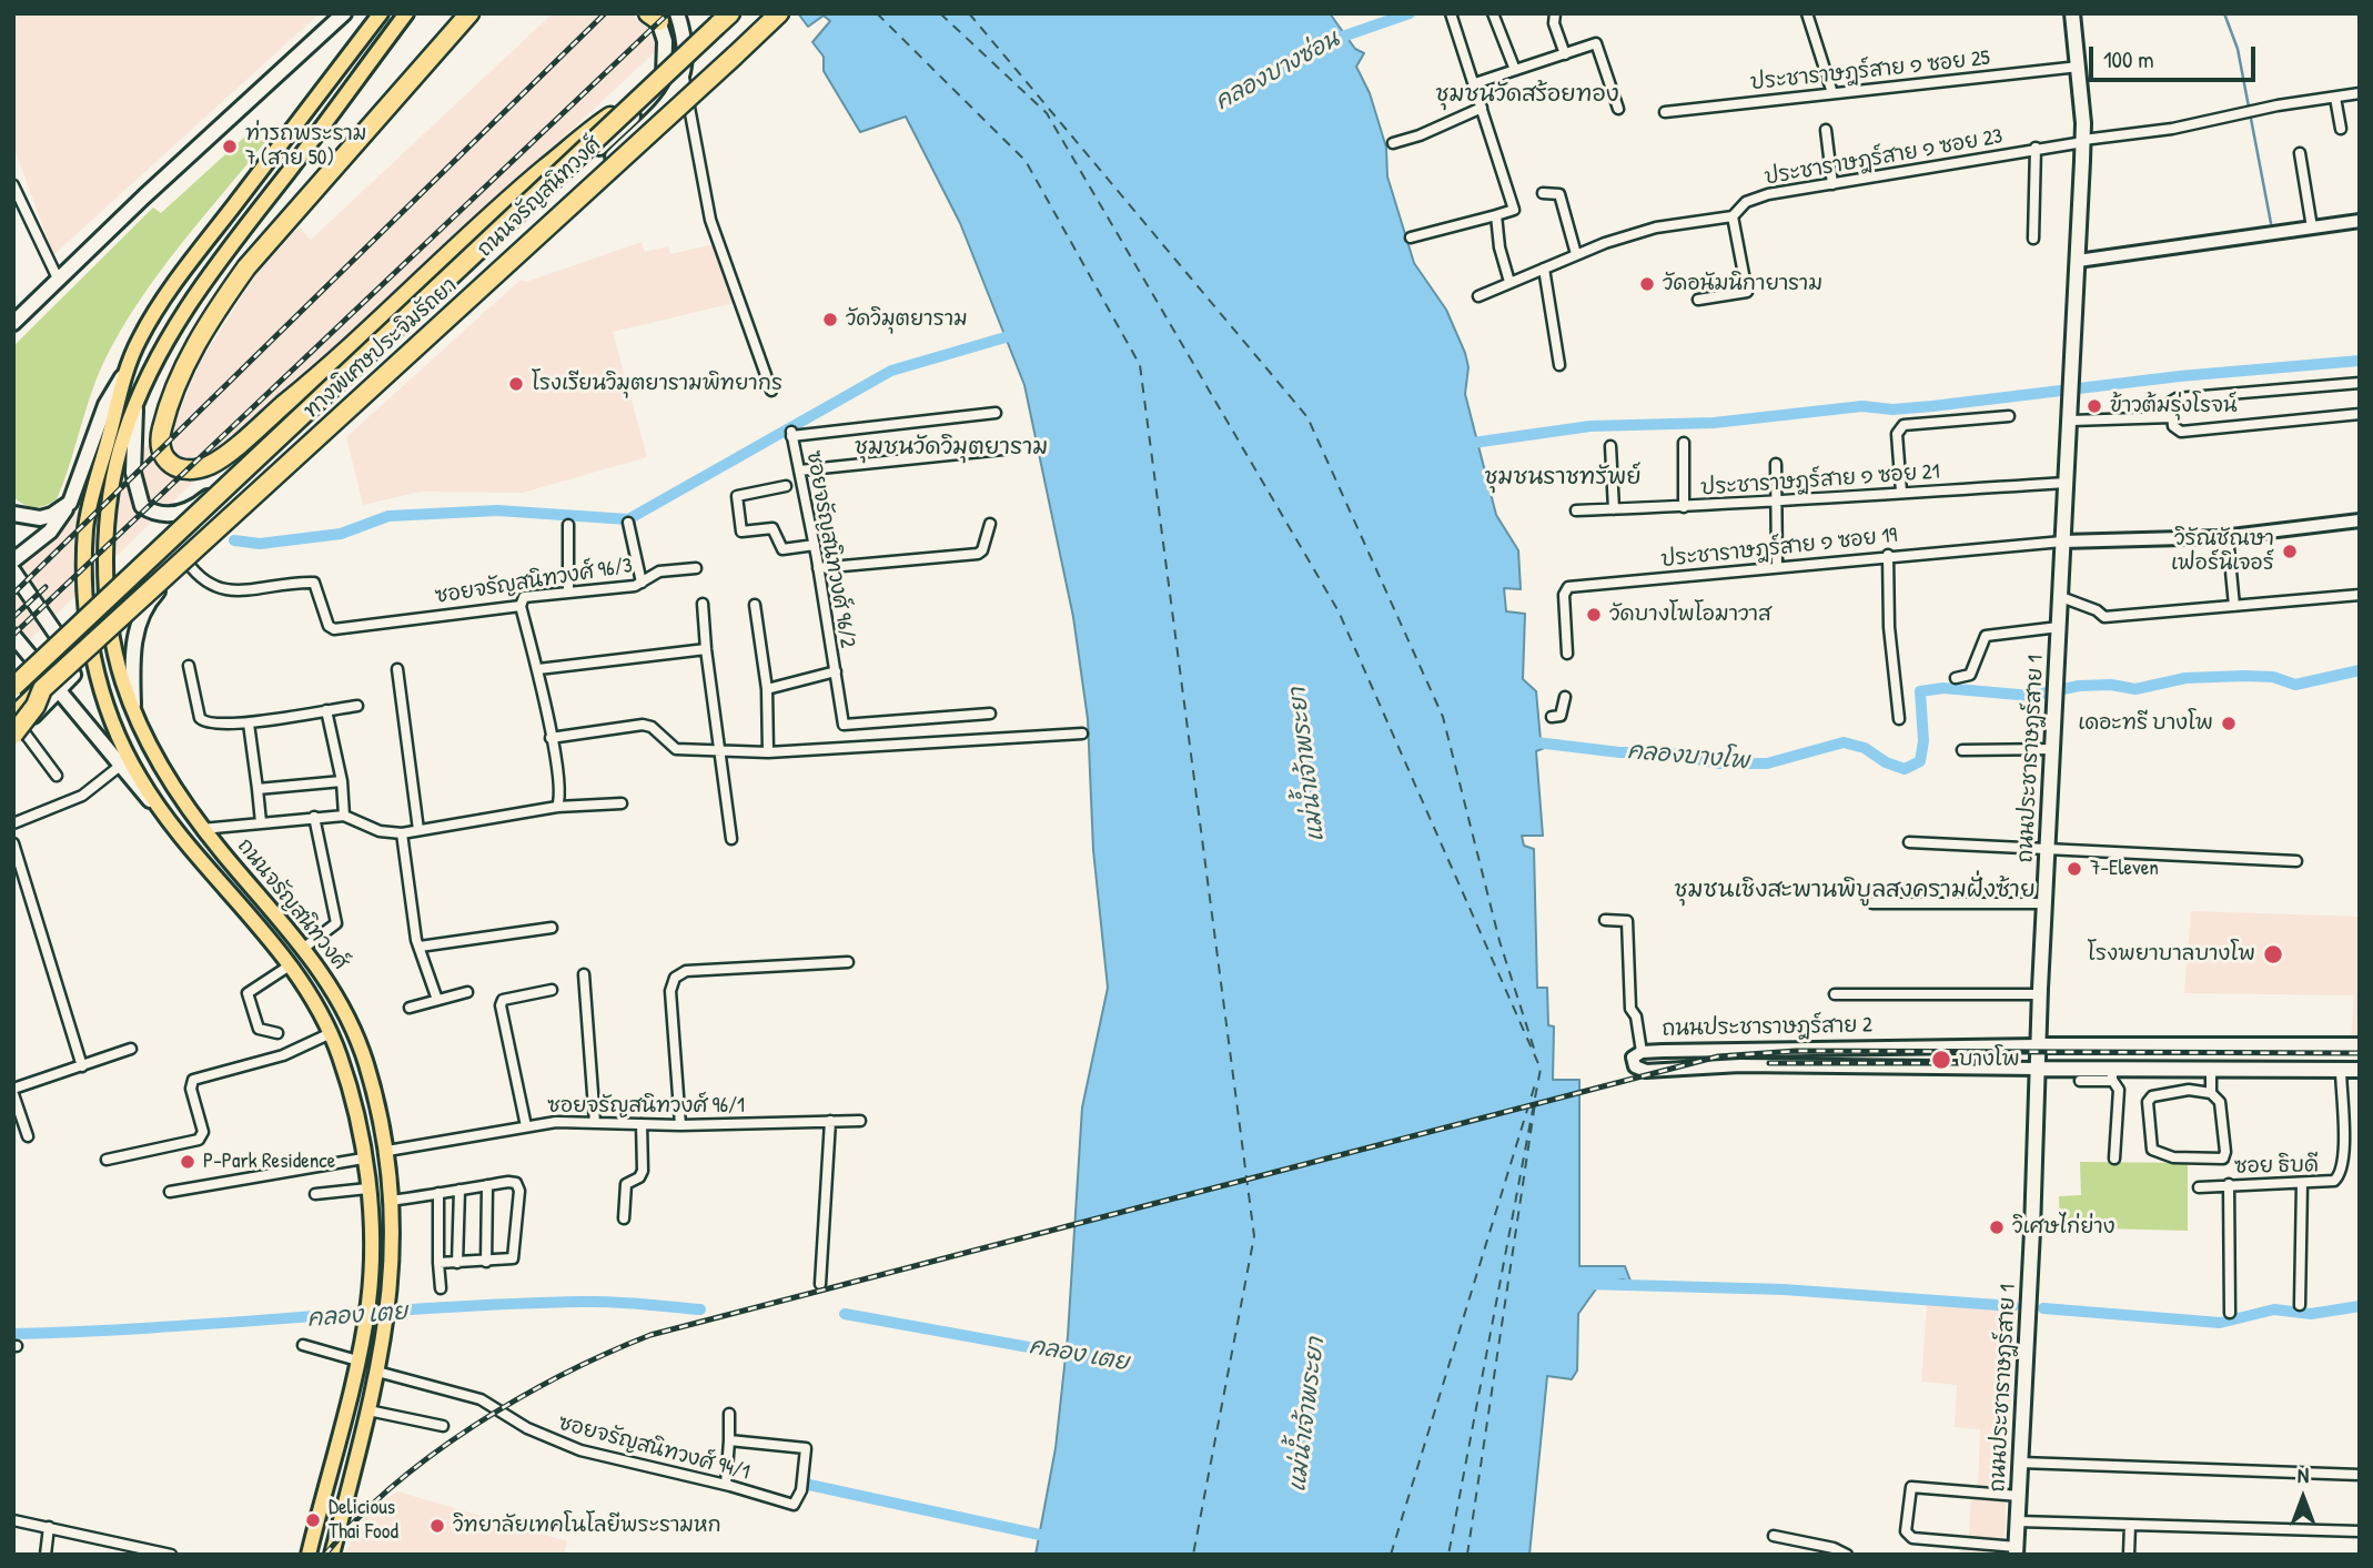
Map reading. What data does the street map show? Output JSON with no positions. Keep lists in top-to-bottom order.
{
  "streets": {
    "highway": ["ทางพิเศษประจิมรัถยา"],
    "main road": ["ถนนจรัญสนิทวงศ์", "ถนนประชาราษฎร์สาย 1", "ถนนประชาราษฎร์สาย 2"],
    "street": [
      "ประชาราษฎร์สาย ๑ ซอย 25",
      "ประชาราษฎร์สาย ๑ ซอย 23",
      "ประชาราษฎร์สาย ๑ ซอย 21",
      "ประชาราษฎร์สาย ๑ ซอย 19",
      "ซอยจรัญสนิทวงศ์ 96/2",
      "ซอยจรัญสนิทวงศ์ 96/3",
      "ซอยจรัญสนิทวงศ์ 96/1",
      "ซอย ธิบดี",
      "ซอยจรัญสนิทวงศ์ 94/1"
    ]
  },
  "crossings": [
    ["ประชาราษฎร์สาย ๑ ซอย 25", "ถนนประชาราษฎร์สาย 1"],
    ["ประชาราษฎร์สาย ๑ ซอย 23", "ถนนประชาราษฎร์สาย 1"],
    ["ถนนจรัญสนิทวงศ์", "ทางพิเศษประจิมรัถยา"],
    ["ถนนจรัญสนิทวงศ์", "ซอยจรัญสนิทวงศ์ 96/3"],
    ["ถนนจรัญสนิทวงศ์", "ซอยจรัญสนิทวงศ์ 96/1"],
    ["ถนนจรัญสนิทวงศ์", "ซอยจรัญสนิทวงศ์ 94/1"],
    ["ประชาราษฎร์สาย ๑ ซอย 21", "ถนนประชาราษฎร์สาย 1"],
    ["ประชาราษฎร์สาย ๑ ซอย 19", "ถนนประชาราษฎร์สาย 1"],
    ["ถนนประชาราษฎร์สาย 1", "ถนนประชาราษฎร์สาย 2"],
    ["ถนนประชาราษฎร์สาย 2", "ซอย ธิบดี"]
  ],
  "districts": [
    "ชุมชนวัดสร้อยทอง",
    "ชุมชนวัดวิมุตยาราม",
    "ชุมชนราชทรัพย์",
    "ชุมชนเชิงสะพานพิบูลสงครามฝั่งซ้าย"
  ],
  "water": [
    "คลองบางซ่อน",
    "คลองบางโพ",
    "แม่น้ำเจ้าพระยา",
    "คลอง เตย"
  ],
  "places": [
    "ท่ารถพระราม 7 (สาย 50)",
    "วัดอนัมนิกายาราม",
    "วัดวิมุตยาราม",
    "โรงเรียนวิมุตยารามพิทยากร",
    "ข้าวต้มรุ่งโรจน์",
    "วิรัณชัณษา เฟอร์นิเจอร์",
    "วัดบางโพโอมาวาส",
    "เดอะทรี บางโพ",
    "7-Eleven",
    "โรงพยาบาลบางโพ",
    "บางโพ",
    "P-Park Residence",
    "วิเศษไก่ย่าง",
    "Delicious Thai Food",
    "วิทยาลัยเทคโนโลยีพระรามหก"
  ],
  "scale_bar": "100 m",
  "north": "top"
}
